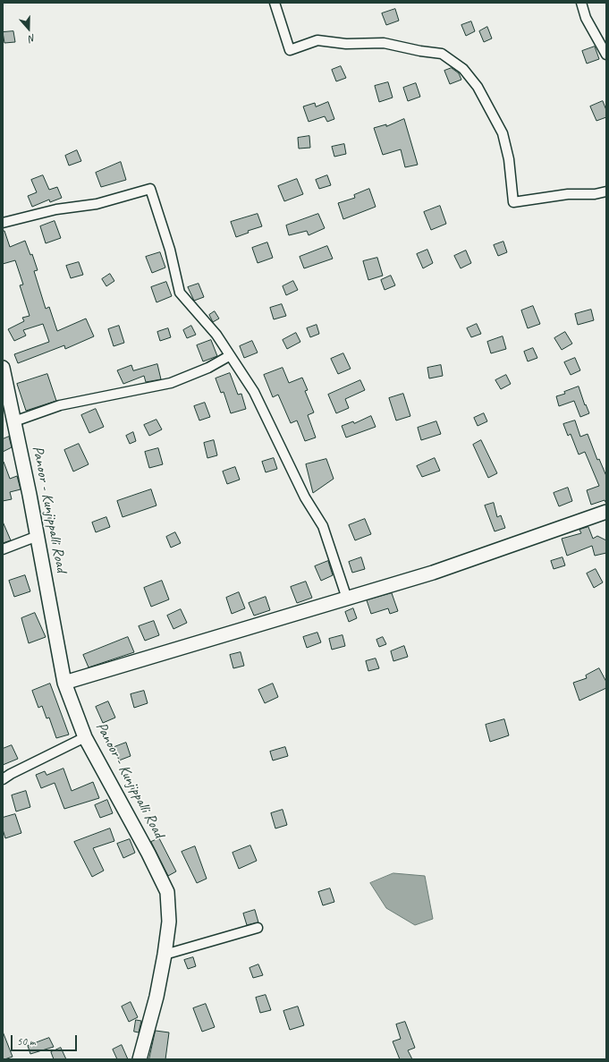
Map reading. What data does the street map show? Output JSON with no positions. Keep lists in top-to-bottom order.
{
  "streets": {
    "main road": ["Panoor - Kunjippalli Road"]
  },
  "scale_bar": "50 m",
  "north": "bottom"
}
